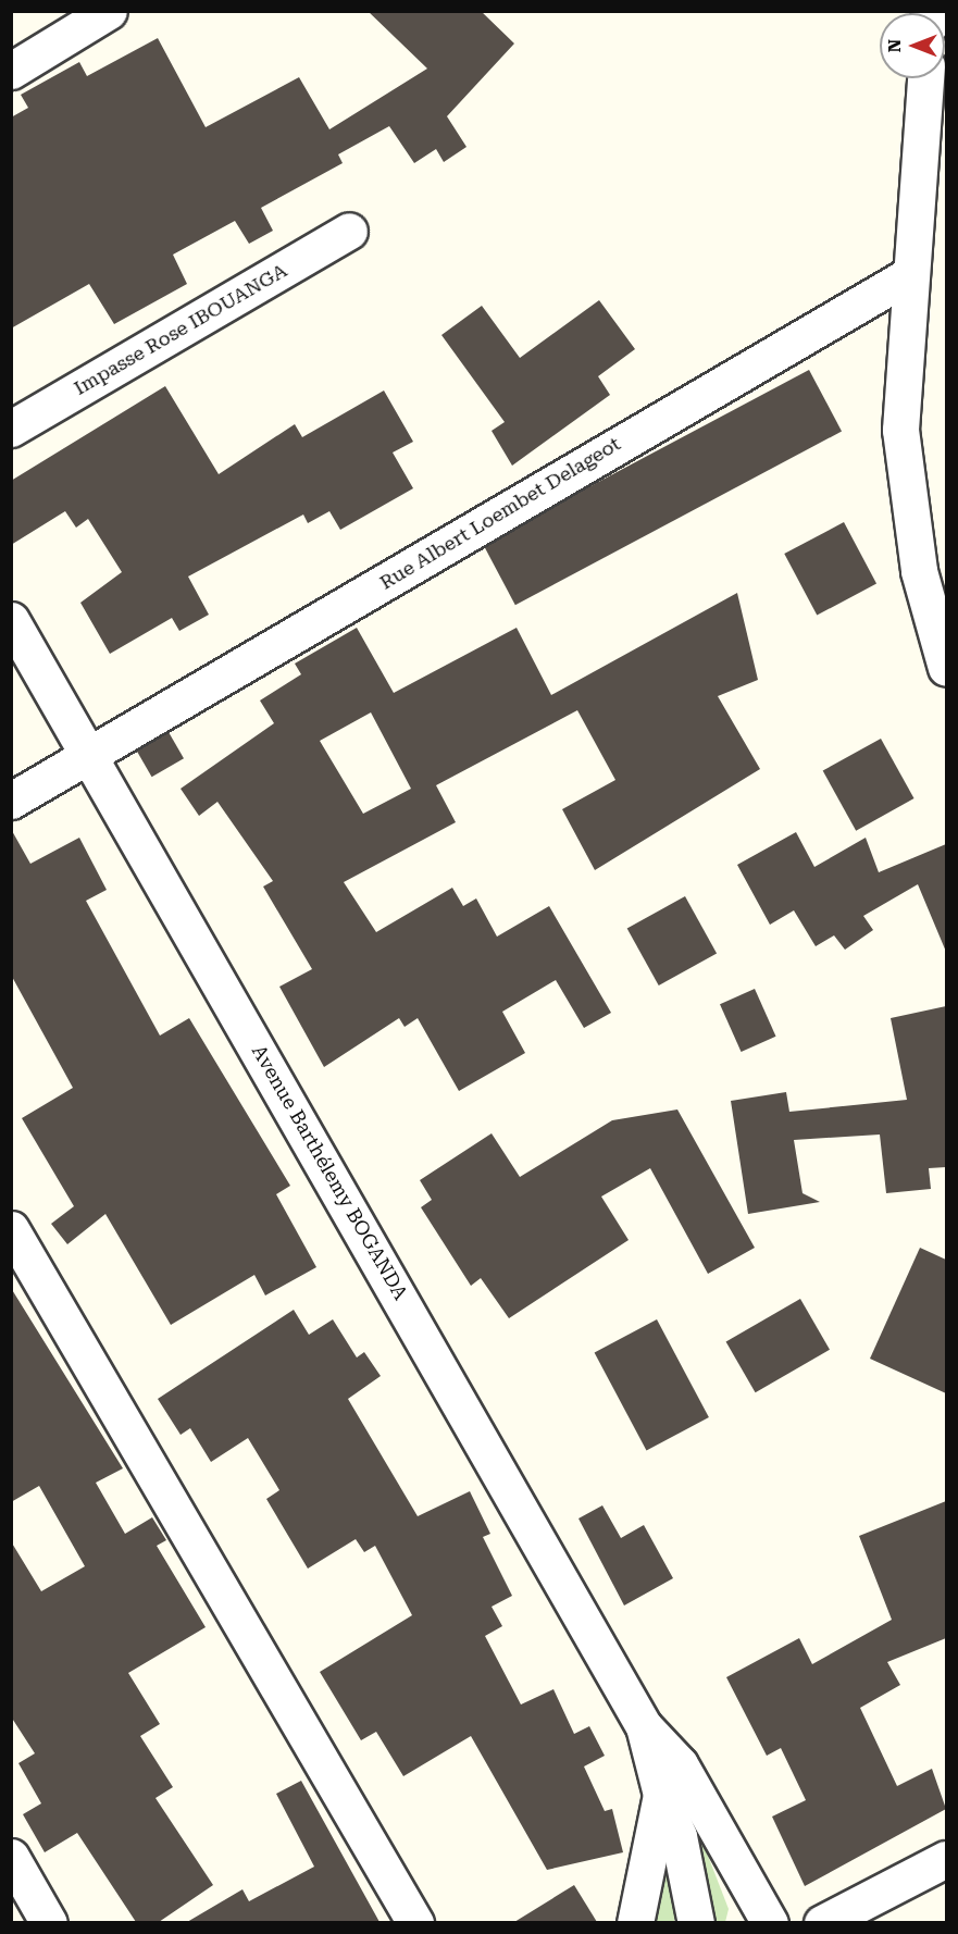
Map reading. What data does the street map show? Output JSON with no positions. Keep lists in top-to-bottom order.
{
  "streets": {
    "street": ["Impasse Rose IBOUANGA", "Rue Albert Loembet Delageot", "Avenue Barthélemy BOGANDA"]
  },
  "crossings": [
    ["Rue Albert Loembet Delageot", "Avenue Barthélemy BOGANDA"]
  ],
  "north": "left"
}
